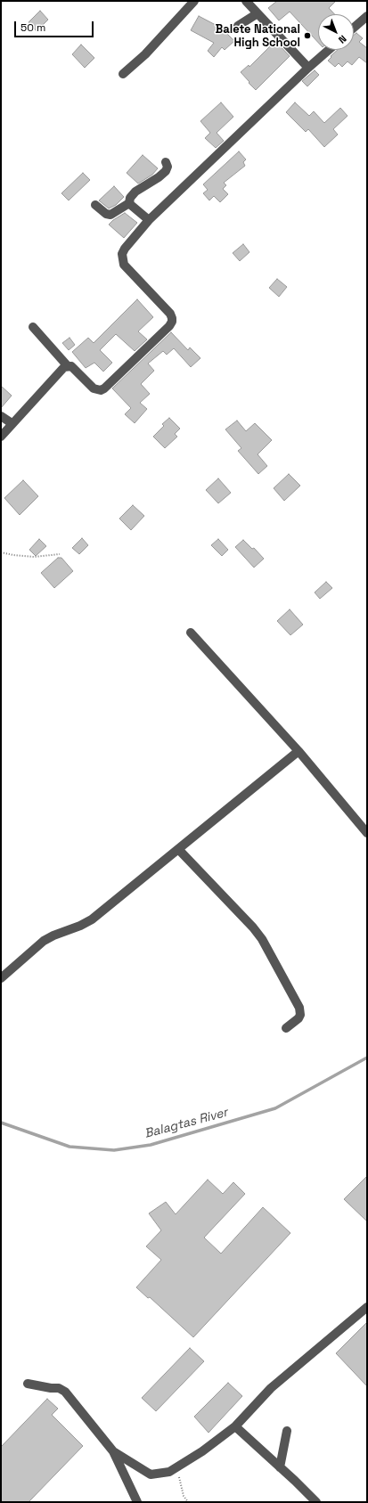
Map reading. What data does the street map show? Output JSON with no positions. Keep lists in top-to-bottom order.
{
  "water": ["Balagtas River"],
  "places": ["Balete National High School"],
  "scale_bar": "50 m",
  "north": "bottom right"
}
